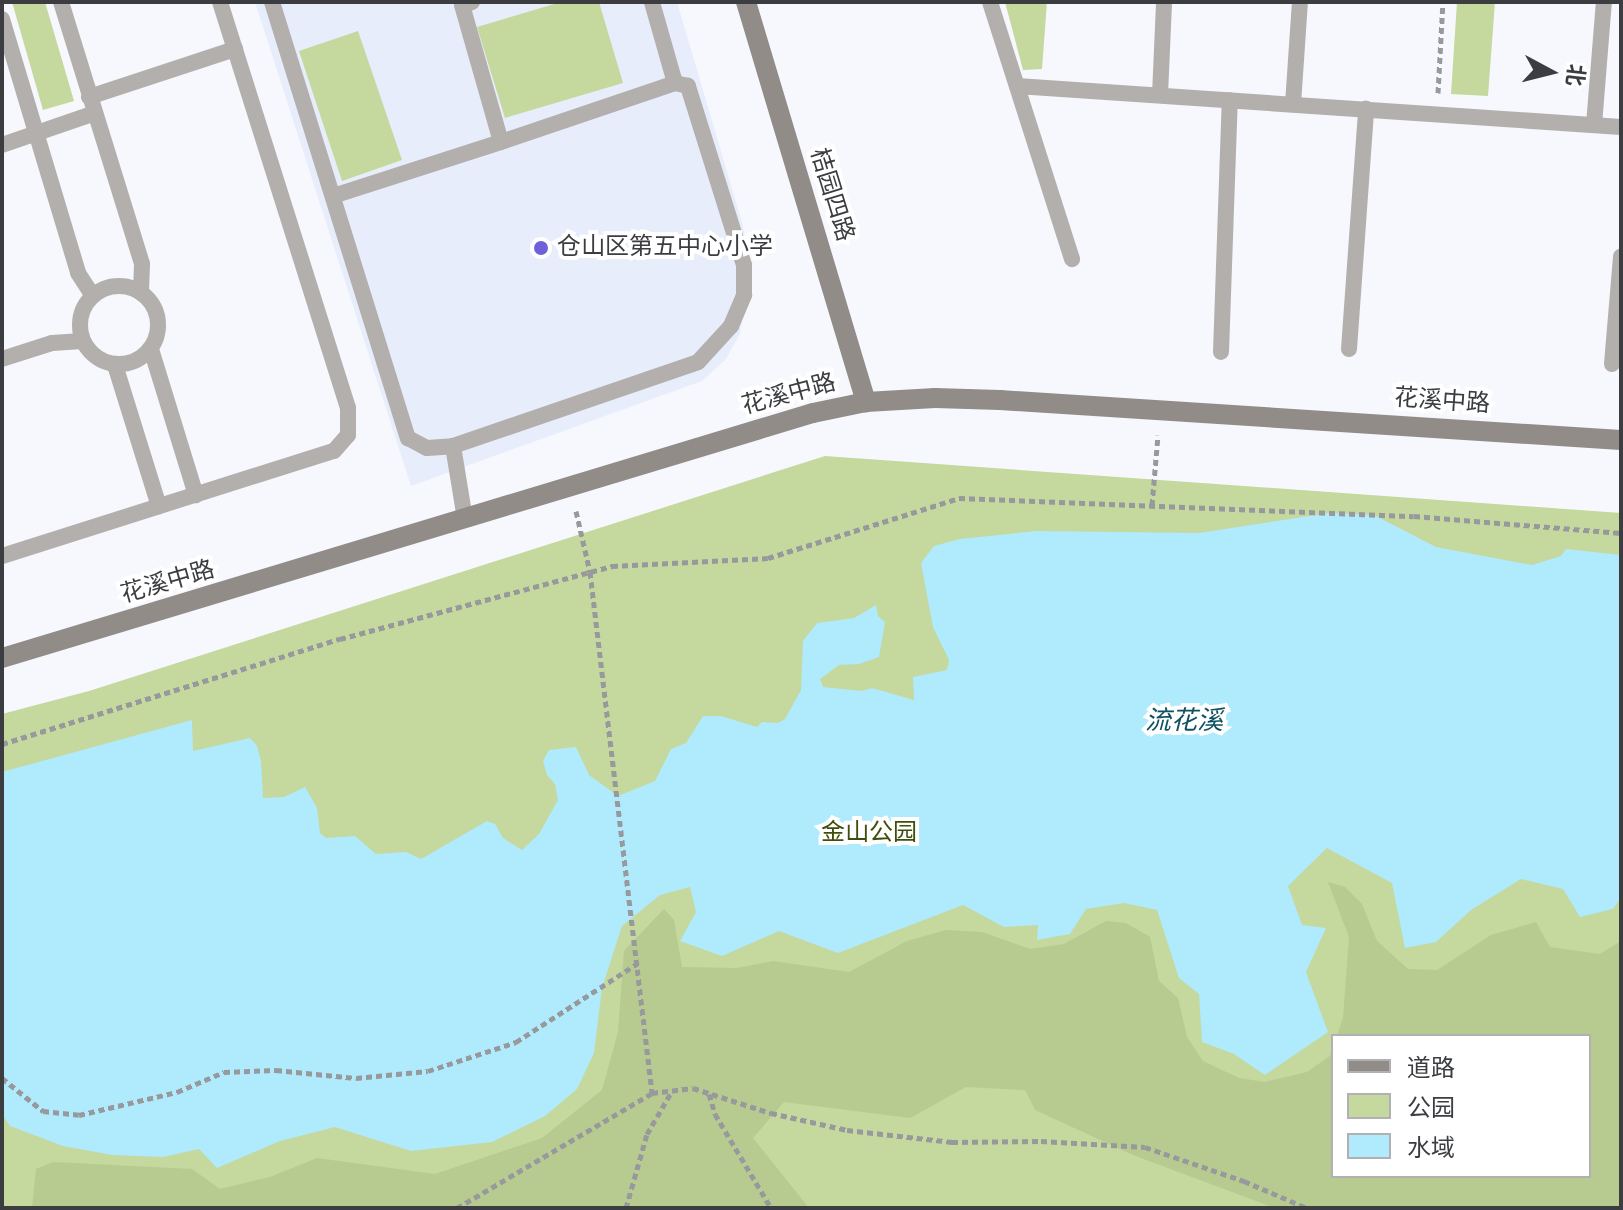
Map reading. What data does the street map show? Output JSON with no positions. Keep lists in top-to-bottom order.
{
  "streets": {
    "street": ["桔园四路", "花溪中路"]
  },
  "crossings": [
    ["桔园四路", "花溪中路"]
  ],
  "water": ["流花溪"],
  "parks": ["金山公园"],
  "places": ["仓山区第五中心小学"],
  "legend": ["道路", "公园", "水域"],
  "north": "right"
}
